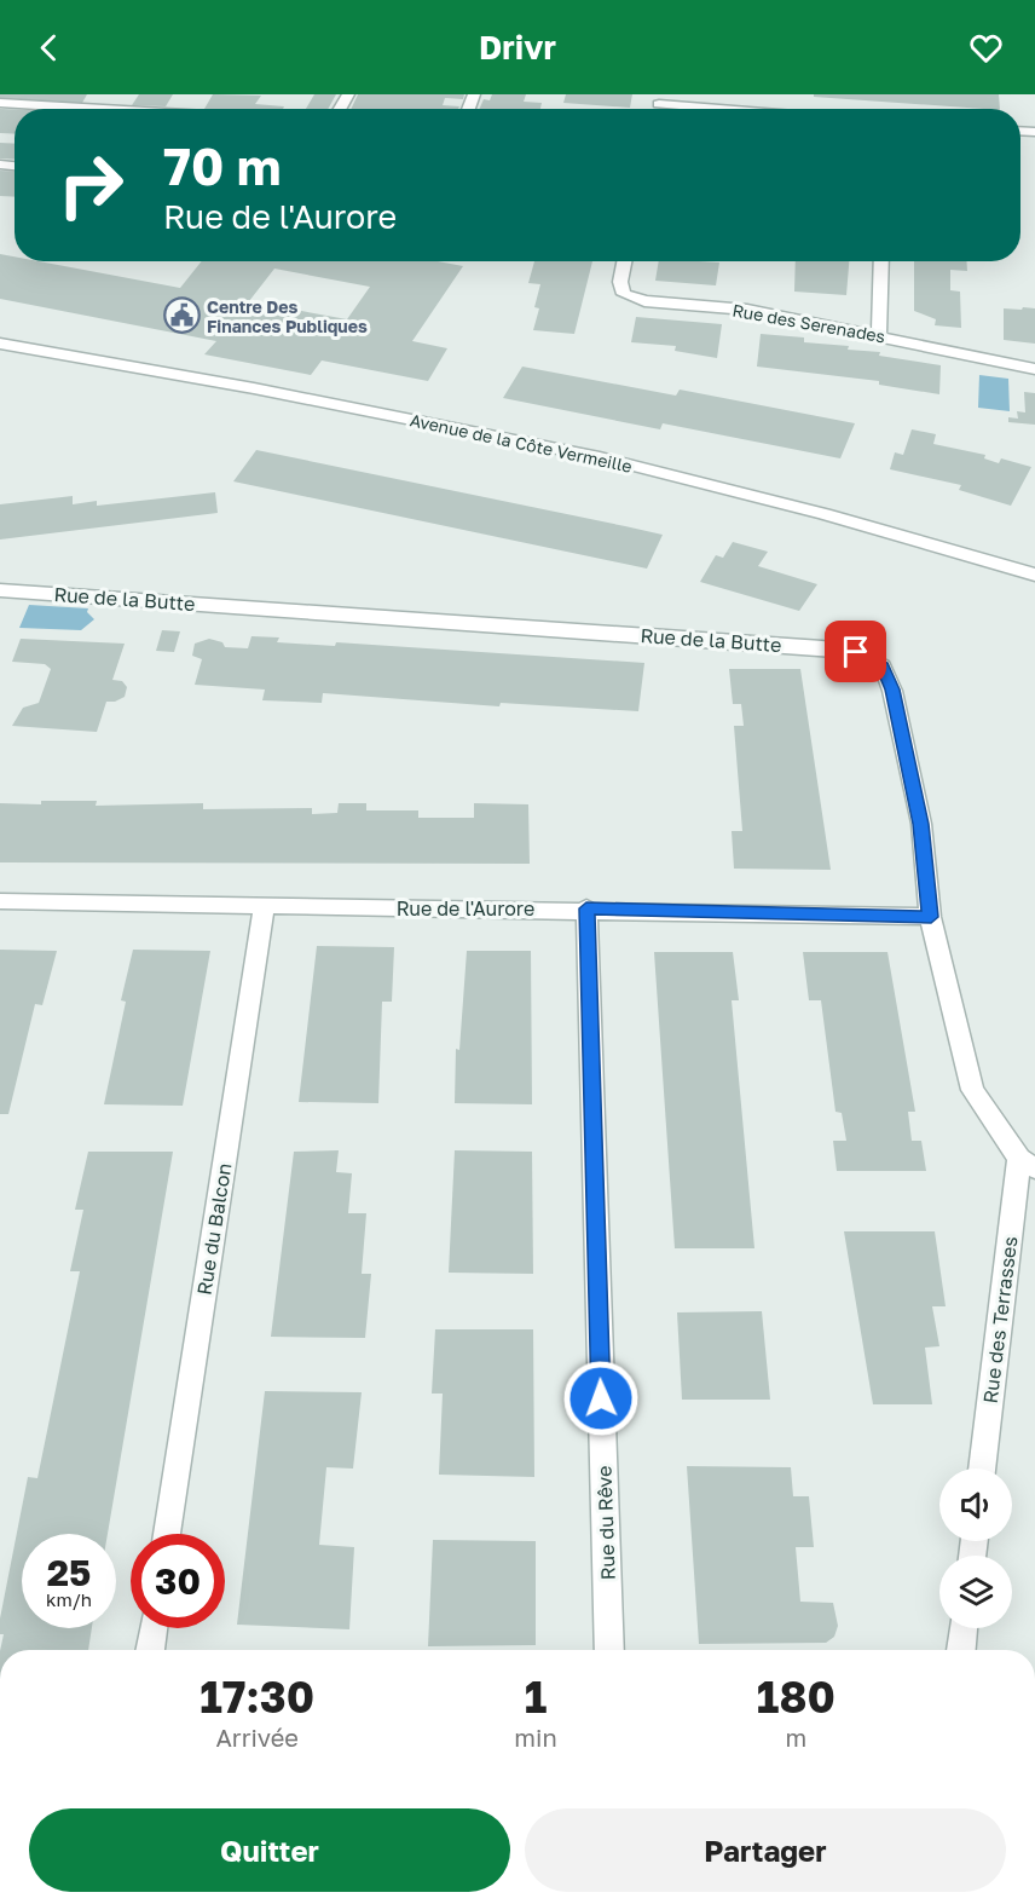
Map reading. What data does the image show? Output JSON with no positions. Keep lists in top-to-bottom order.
{
  "streets": {
    "street": [
      "Rue des Serenades",
      "Avenue de la Côte Vermeille",
      "Rue de la Butte",
      "Rue de l'Aurore",
      "Rue du Balcon",
      "Rue des Terrasses",
      "Rue du Rêve"
    ]
  },
  "crossings": [
    ["Rue de la Butte", "Rue de l'Aurore"],
    ["Rue de la Butte", "Rue des Terrasses"],
    ["Rue de l'Aurore", "Rue du Balcon"],
    ["Rue de l'Aurore", "Rue du Rêve"]
  ],
  "places": {
    "public building": ["Centre Des Finances Publiques"]
  },
  "page": {
    "header": "Drivr",
    "turn": ["70 m", "Rue de l'Aurore"],
    "speed": "25 km/h",
    "limit": "30",
    "eta": [
      "17:30",
      "Arrivée",
      "1",
      "min",
      "180",
      "m"
    ],
    "buttons": ["Quitter", "Partager"]
  }
}
